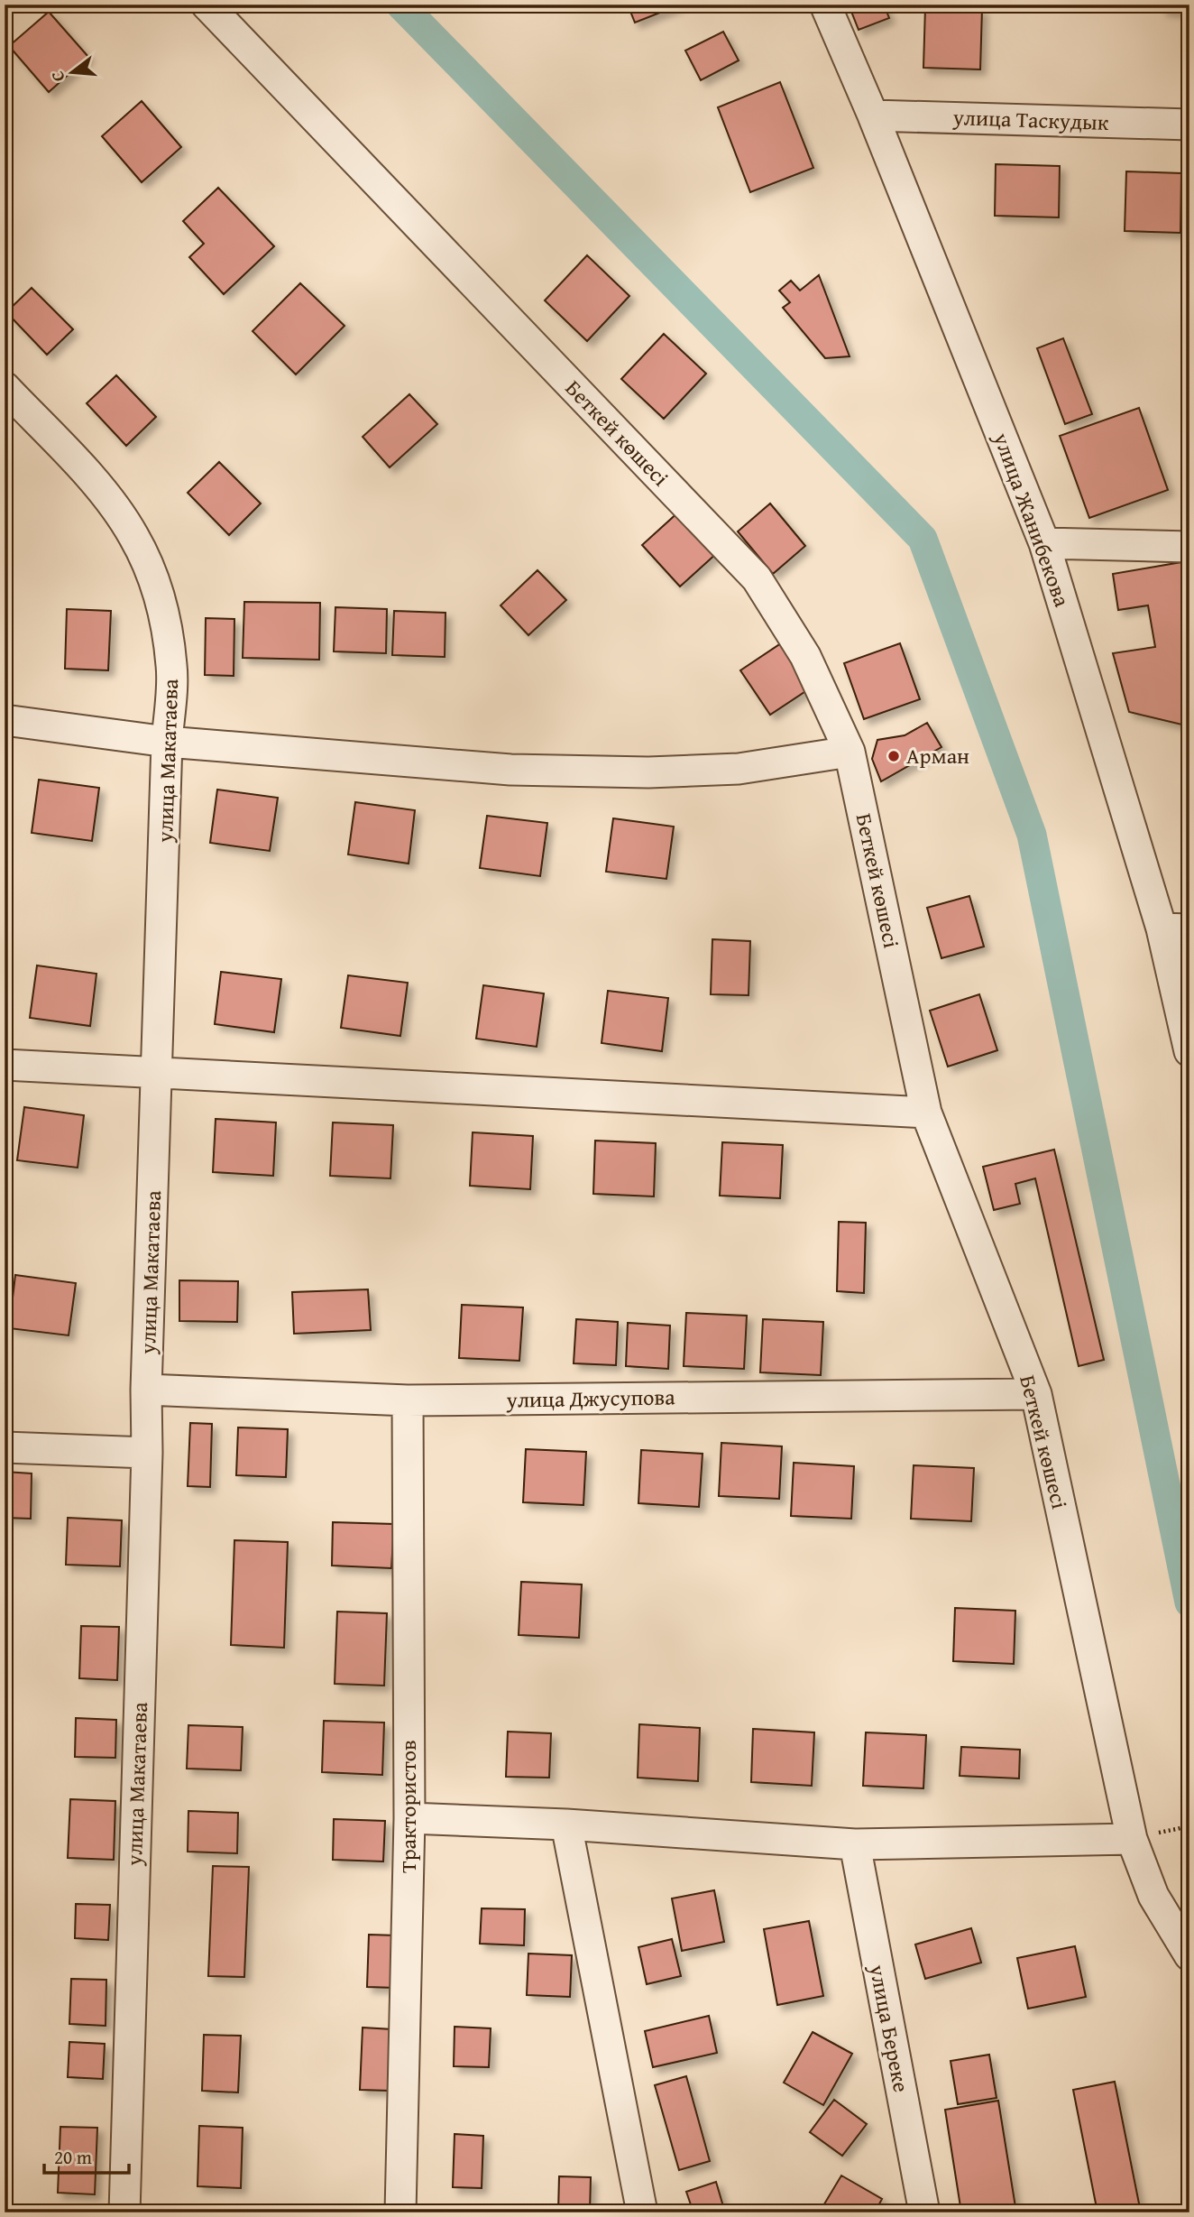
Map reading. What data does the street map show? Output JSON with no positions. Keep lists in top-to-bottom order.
{
  "streets": {
    "street": [
      "улица Таскудык",
      "Беткей көшесі",
      "улица Жанибекова",
      "улица Макатаева",
      "улица Джусупова",
      "Трактористов",
      "улица Береке"
    ]
  },
  "crossings": [
    ["улица Таскудык", "улица Жанибекова"],
    ["Беткей көшесі", "улица Джусупова"],
    ["улица Макатаева", "улица Джусупова"],
    ["улица Джусупова", "Трактористов"]
  ],
  "places": ["Арман"],
  "scale_bar": "20 m",
  "north": "left"
}
